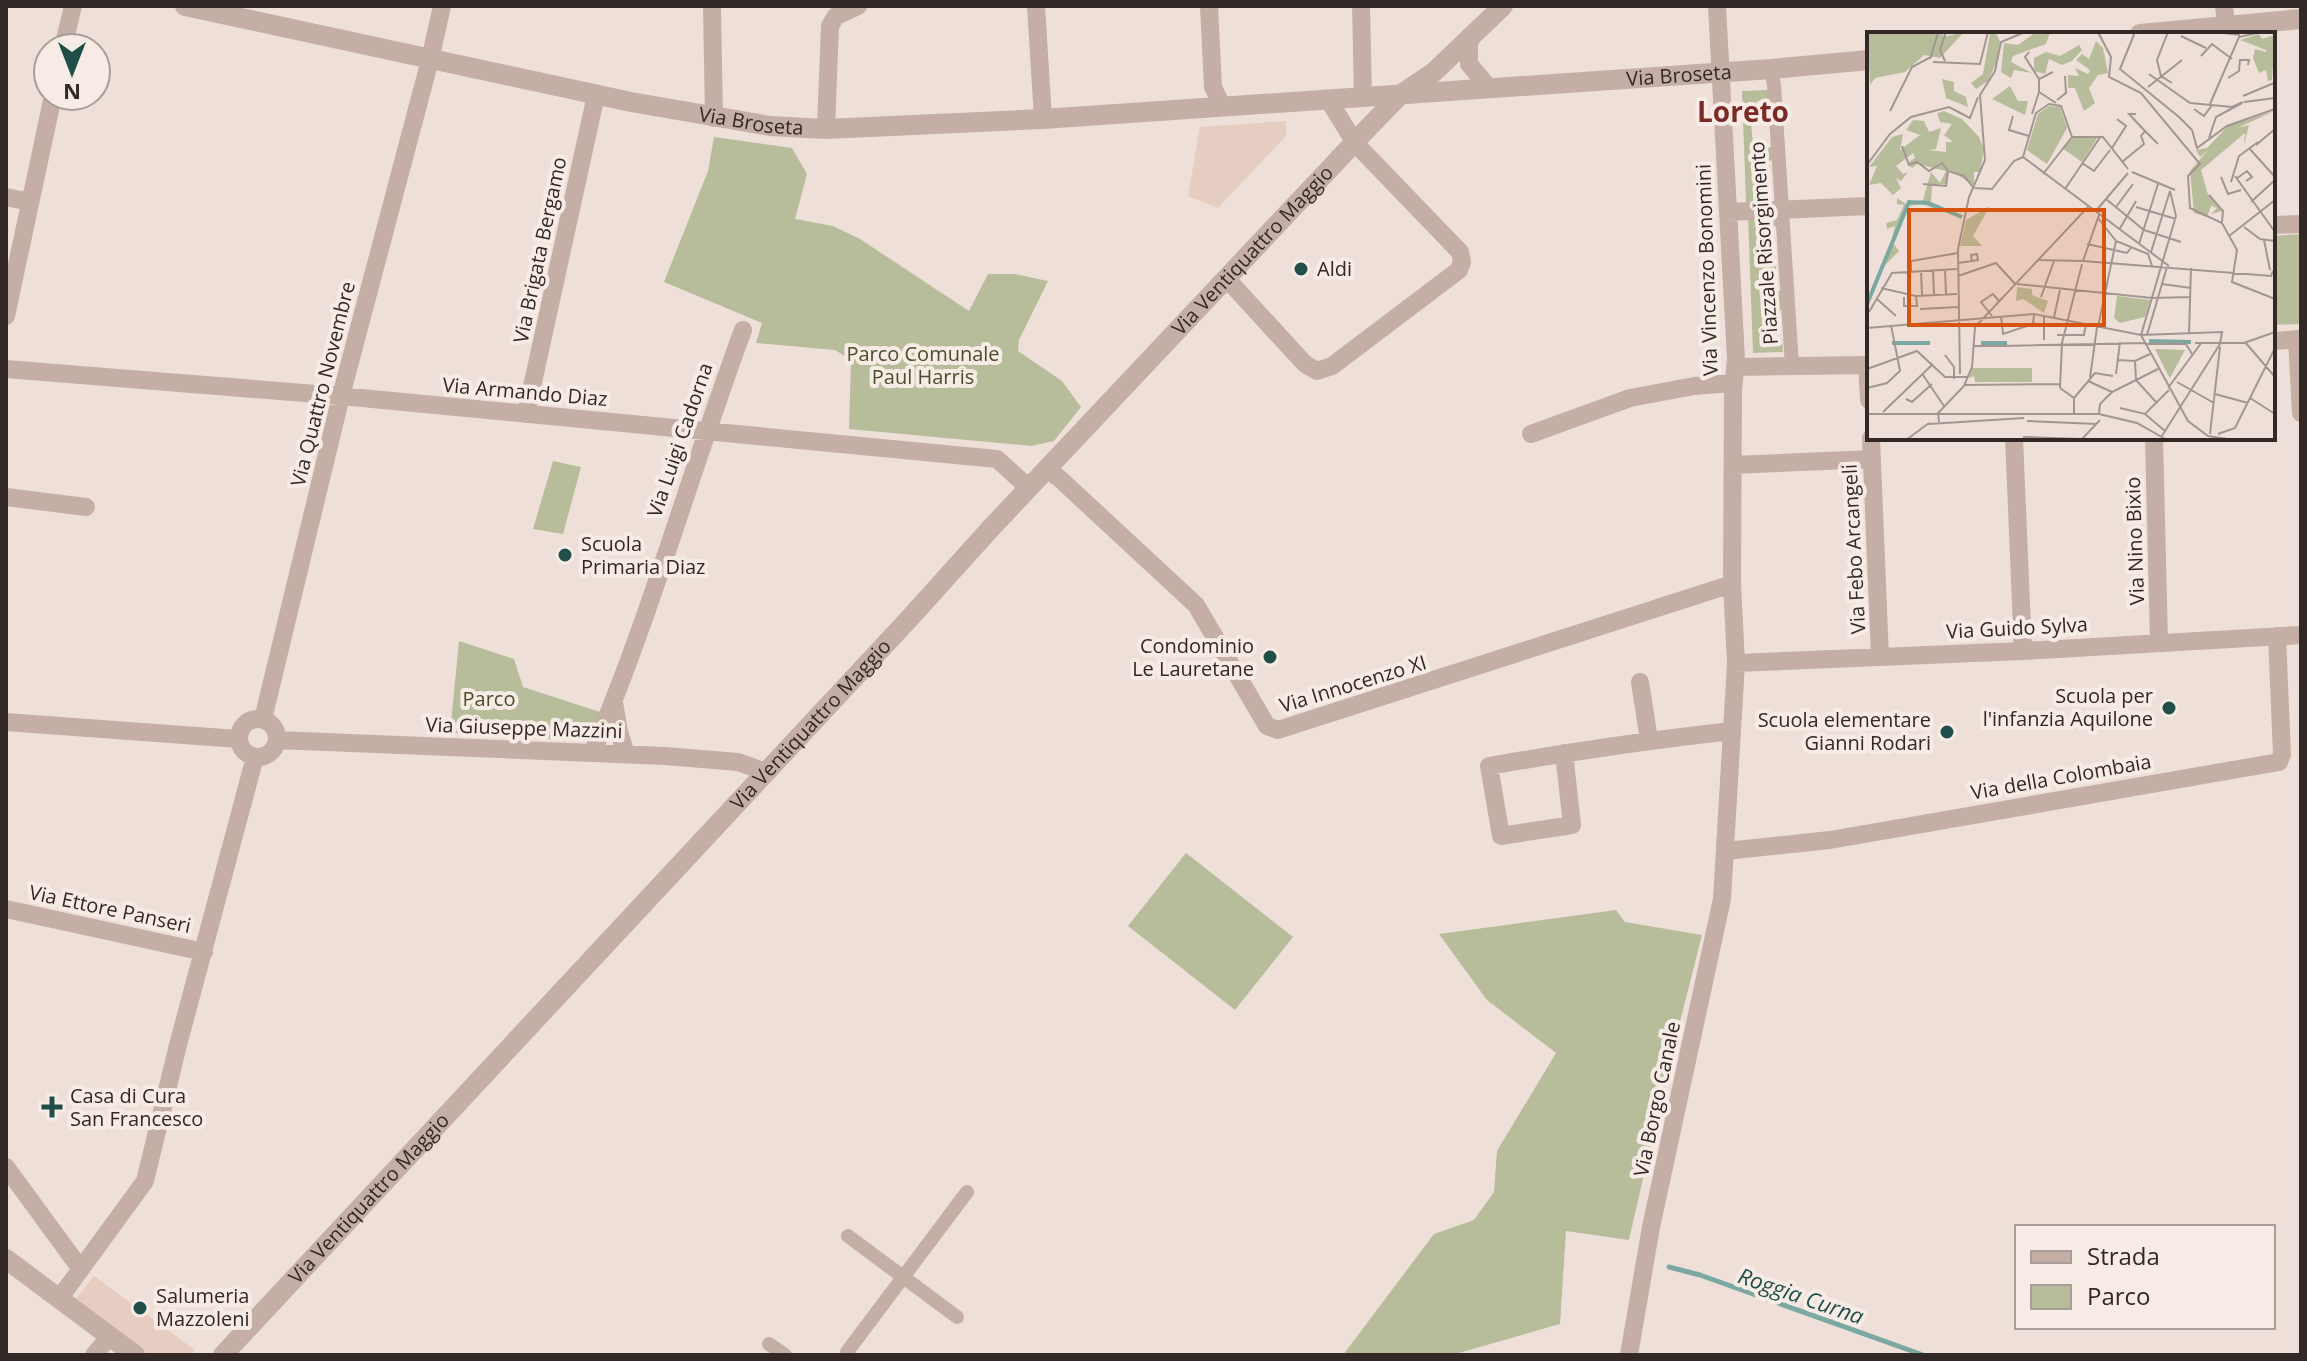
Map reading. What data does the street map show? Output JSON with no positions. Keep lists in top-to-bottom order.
{
  "streets": {
    "street": [
      "Via Broseta",
      "Piazzale Risorgimento",
      "Via Brigata Bergamo",
      "Via Ventiquattro Maggio",
      "Via Vincenzo Bonomini",
      "Via Quattro Novembre",
      "Via Armando Diaz",
      "Via Luigi Cadorna",
      "Via Nino Bixio",
      "Via Febo Arcangeli",
      "Via Guido Sylva",
      "Via Innocenzo XI",
      "Via Giuseppe Mazzini",
      "Via della Colombaia",
      "Via Ettore Panseri",
      "Via Borgo Canale"
    ]
  },
  "crossings": [
    ["Via Broseta", "Piazzale Risorgimento"],
    ["Via Broseta", "Via Brigata Bergamo"],
    ["Via Broseta", "Via Ventiquattro Maggio"],
    ["Via Broseta", "Via Vincenzo Bonomini"],
    ["Via Broseta", "Via Quattro Novembre"],
    ["Via Brigata Bergamo", "Via Armando Diaz"],
    ["Via Ventiquattro Maggio", "Via Armando Diaz"],
    ["Via Ventiquattro Maggio", "Via Innocenzo XI"],
    ["Via Ventiquattro Maggio", "Via Giuseppe Mazzini"],
    ["Via Vincenzo Bonomini", "Via Guido Sylva"],
    ["Via Vincenzo Bonomini", "Via Innocenzo XI"],
    ["Via Vincenzo Bonomini", "Via della Colombaia"],
    ["Via Vincenzo Bonomini", "Via Borgo Canale"],
    ["Via Quattro Novembre", "Via Armando Diaz"],
    ["Via Quattro Novembre", "Via Giuseppe Mazzini"],
    ["Via Armando Diaz", "Via Luigi Cadorna"],
    ["Via Luigi Cadorna", "Via Giuseppe Mazzini"],
    ["Via Nino Bixio", "Via Guido Sylva"],
    ["Via Febo Arcangeli", "Via Guido Sylva"],
    ["Via Guido Sylva", "Via della Colombaia"],
    ["Via della Colombaia", "Via Borgo Canale"]
  ],
  "districts": ["Loreto"],
  "water": ["Roggia Curna"],
  "parks": ["Parco Comunale Paul Harris", "Parco"],
  "places": {
    "other": [
      "Aldi",
      "Scuola Primaria Diaz",
      "Condominio Le Lauretane",
      "Scuola per l'infanzia Aquilone",
      "Scuola elementare Gianni Rodari",
      "Salumeria Mazzoleni"
    ],
    "health": ["Casa di Cura San Francesco"]
  },
  "legend": ["Strada", "Parco"],
  "north": "bottom"
}
